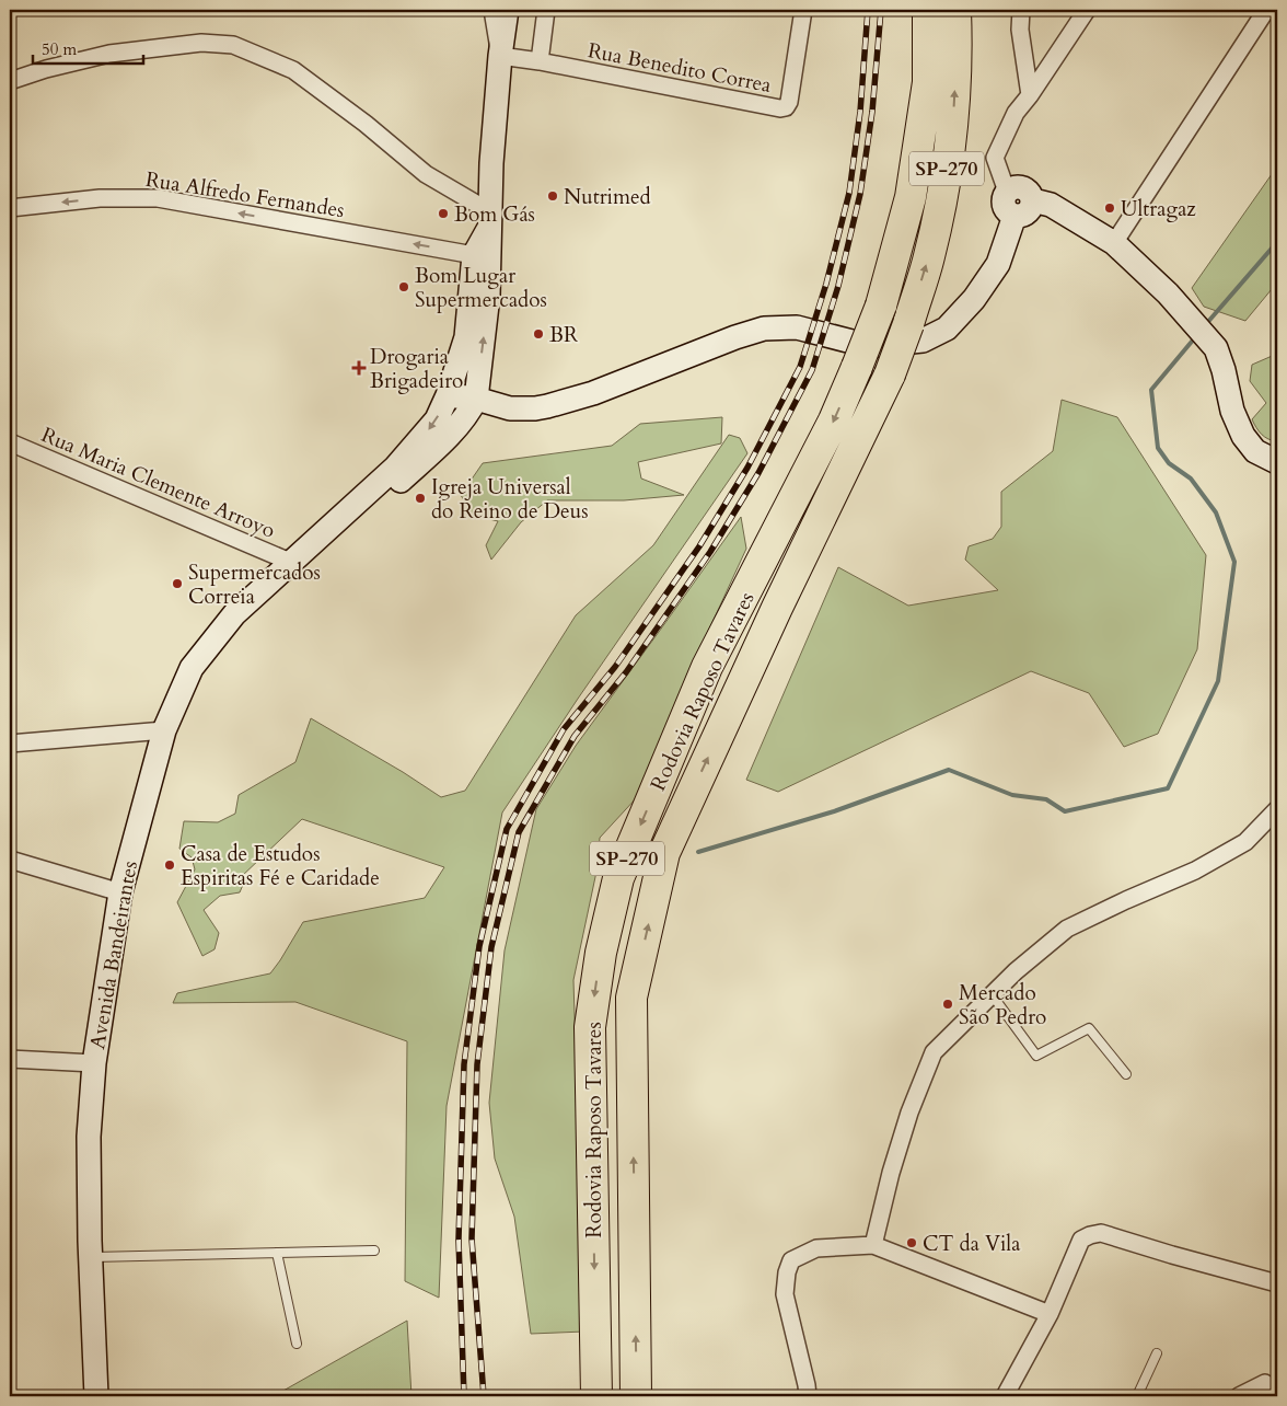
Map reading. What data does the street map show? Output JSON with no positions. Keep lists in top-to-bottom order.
{
  "streets": {
    "highway": ["SP-270", "Rodovia Raposo Tavares"],
    "main road": ["Avenida Bandeirantes"],
    "street": ["Rua Benedito Correa", "Rua Alfredo Fernandes", "Rua Maria Clemente Arroyo"]
  },
  "crossings": [
    ["Rua Benedito Correa", "Avenida Bandeirantes"],
    ["Rua Alfredo Fernandes", "Avenida Bandeirantes"],
    ["Rua Maria Clemente Arroyo", "Avenida Bandeirantes"]
  ],
  "places": {
    "other": [
      "Nutrimed",
      "Ultragaz",
      "Bom Gás",
      "Bom Lugar Supermercados",
      "BR",
      "Igreja Universal do Reino de Deus",
      "Supermercados Correia",
      "Casa de Estudos Espiritas Fé e Caridade",
      "Mercado São Pedro",
      "CT da Vila"
    ],
    "health": ["Drogaria Brigadeiro"]
  },
  "scale_bar": "50 m"
}
